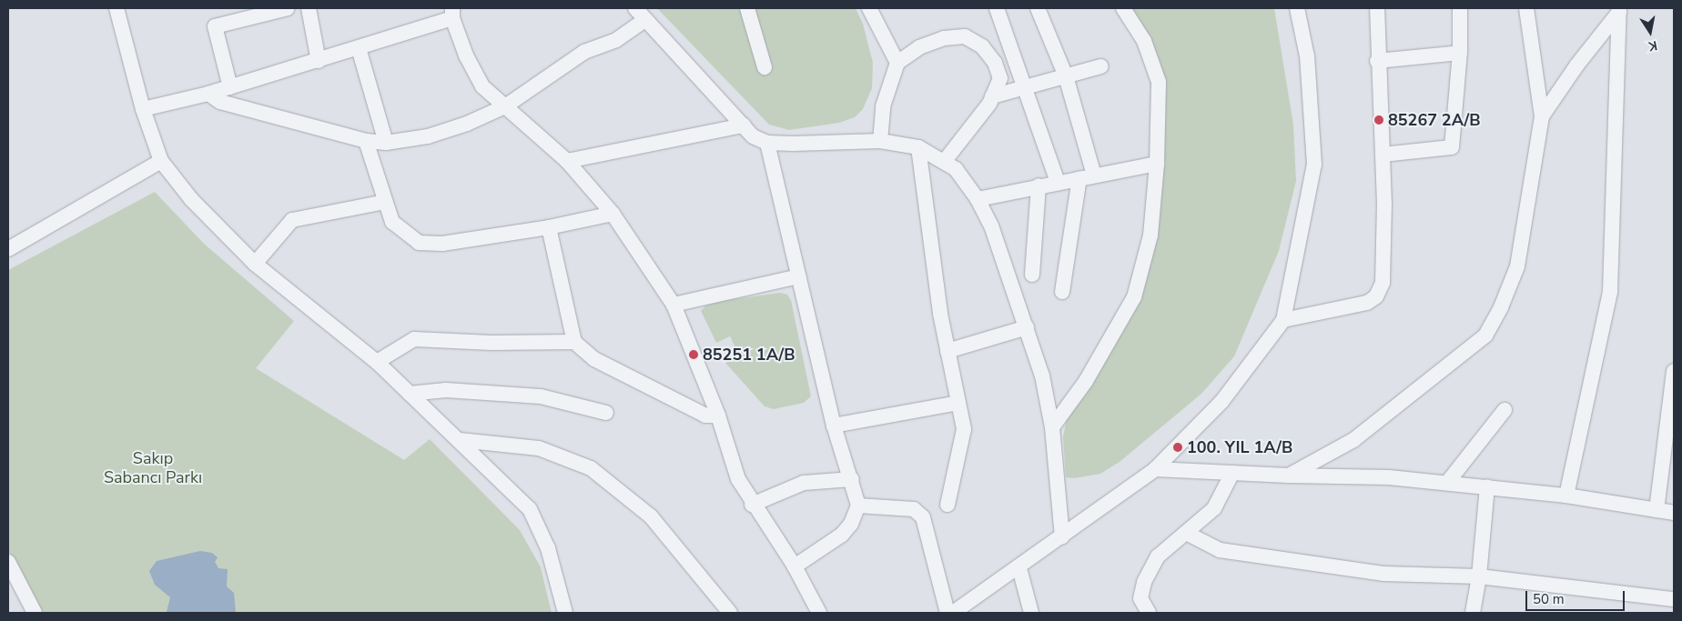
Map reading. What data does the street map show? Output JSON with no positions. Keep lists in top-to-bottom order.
{
  "parks": ["Sakıp Sabancı Parkı"],
  "places": ["85267 2A/B", "85251 1A/B", "100. YIL 1A/B"],
  "scale_bar": "50 m",
  "north": "bottom"
}
